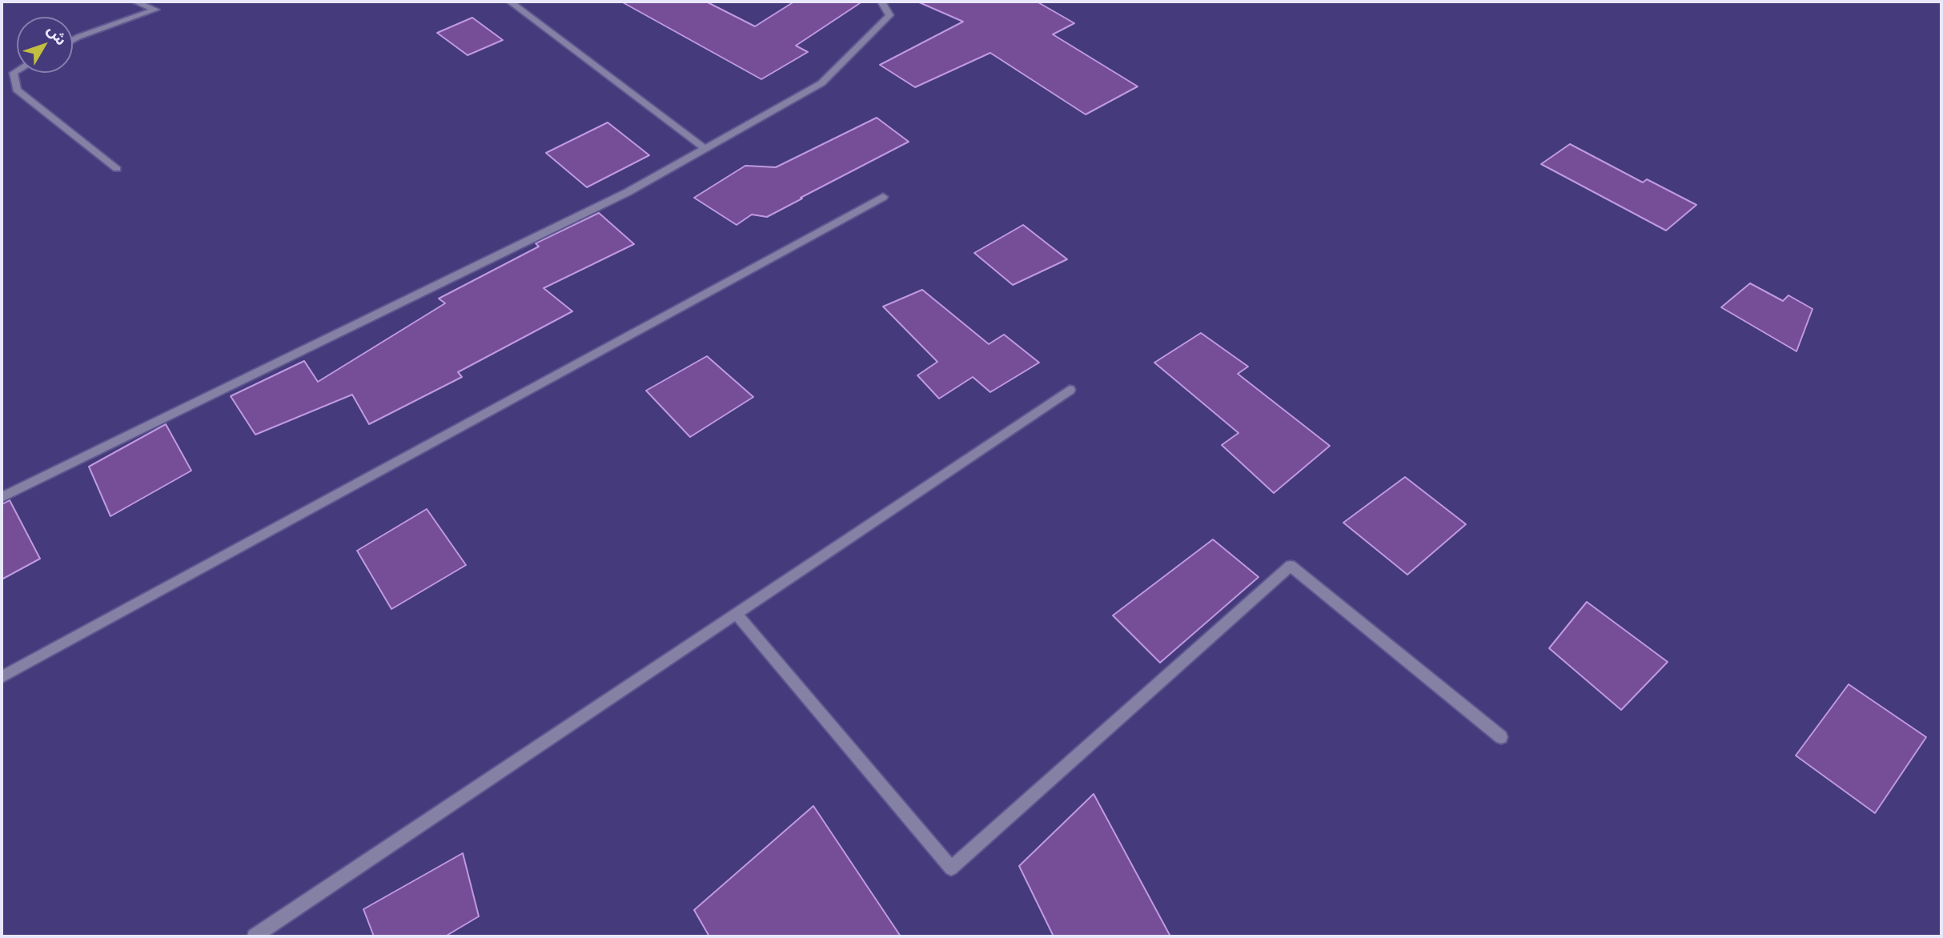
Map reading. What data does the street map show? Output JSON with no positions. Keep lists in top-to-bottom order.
{
  "north": "top right"
}
